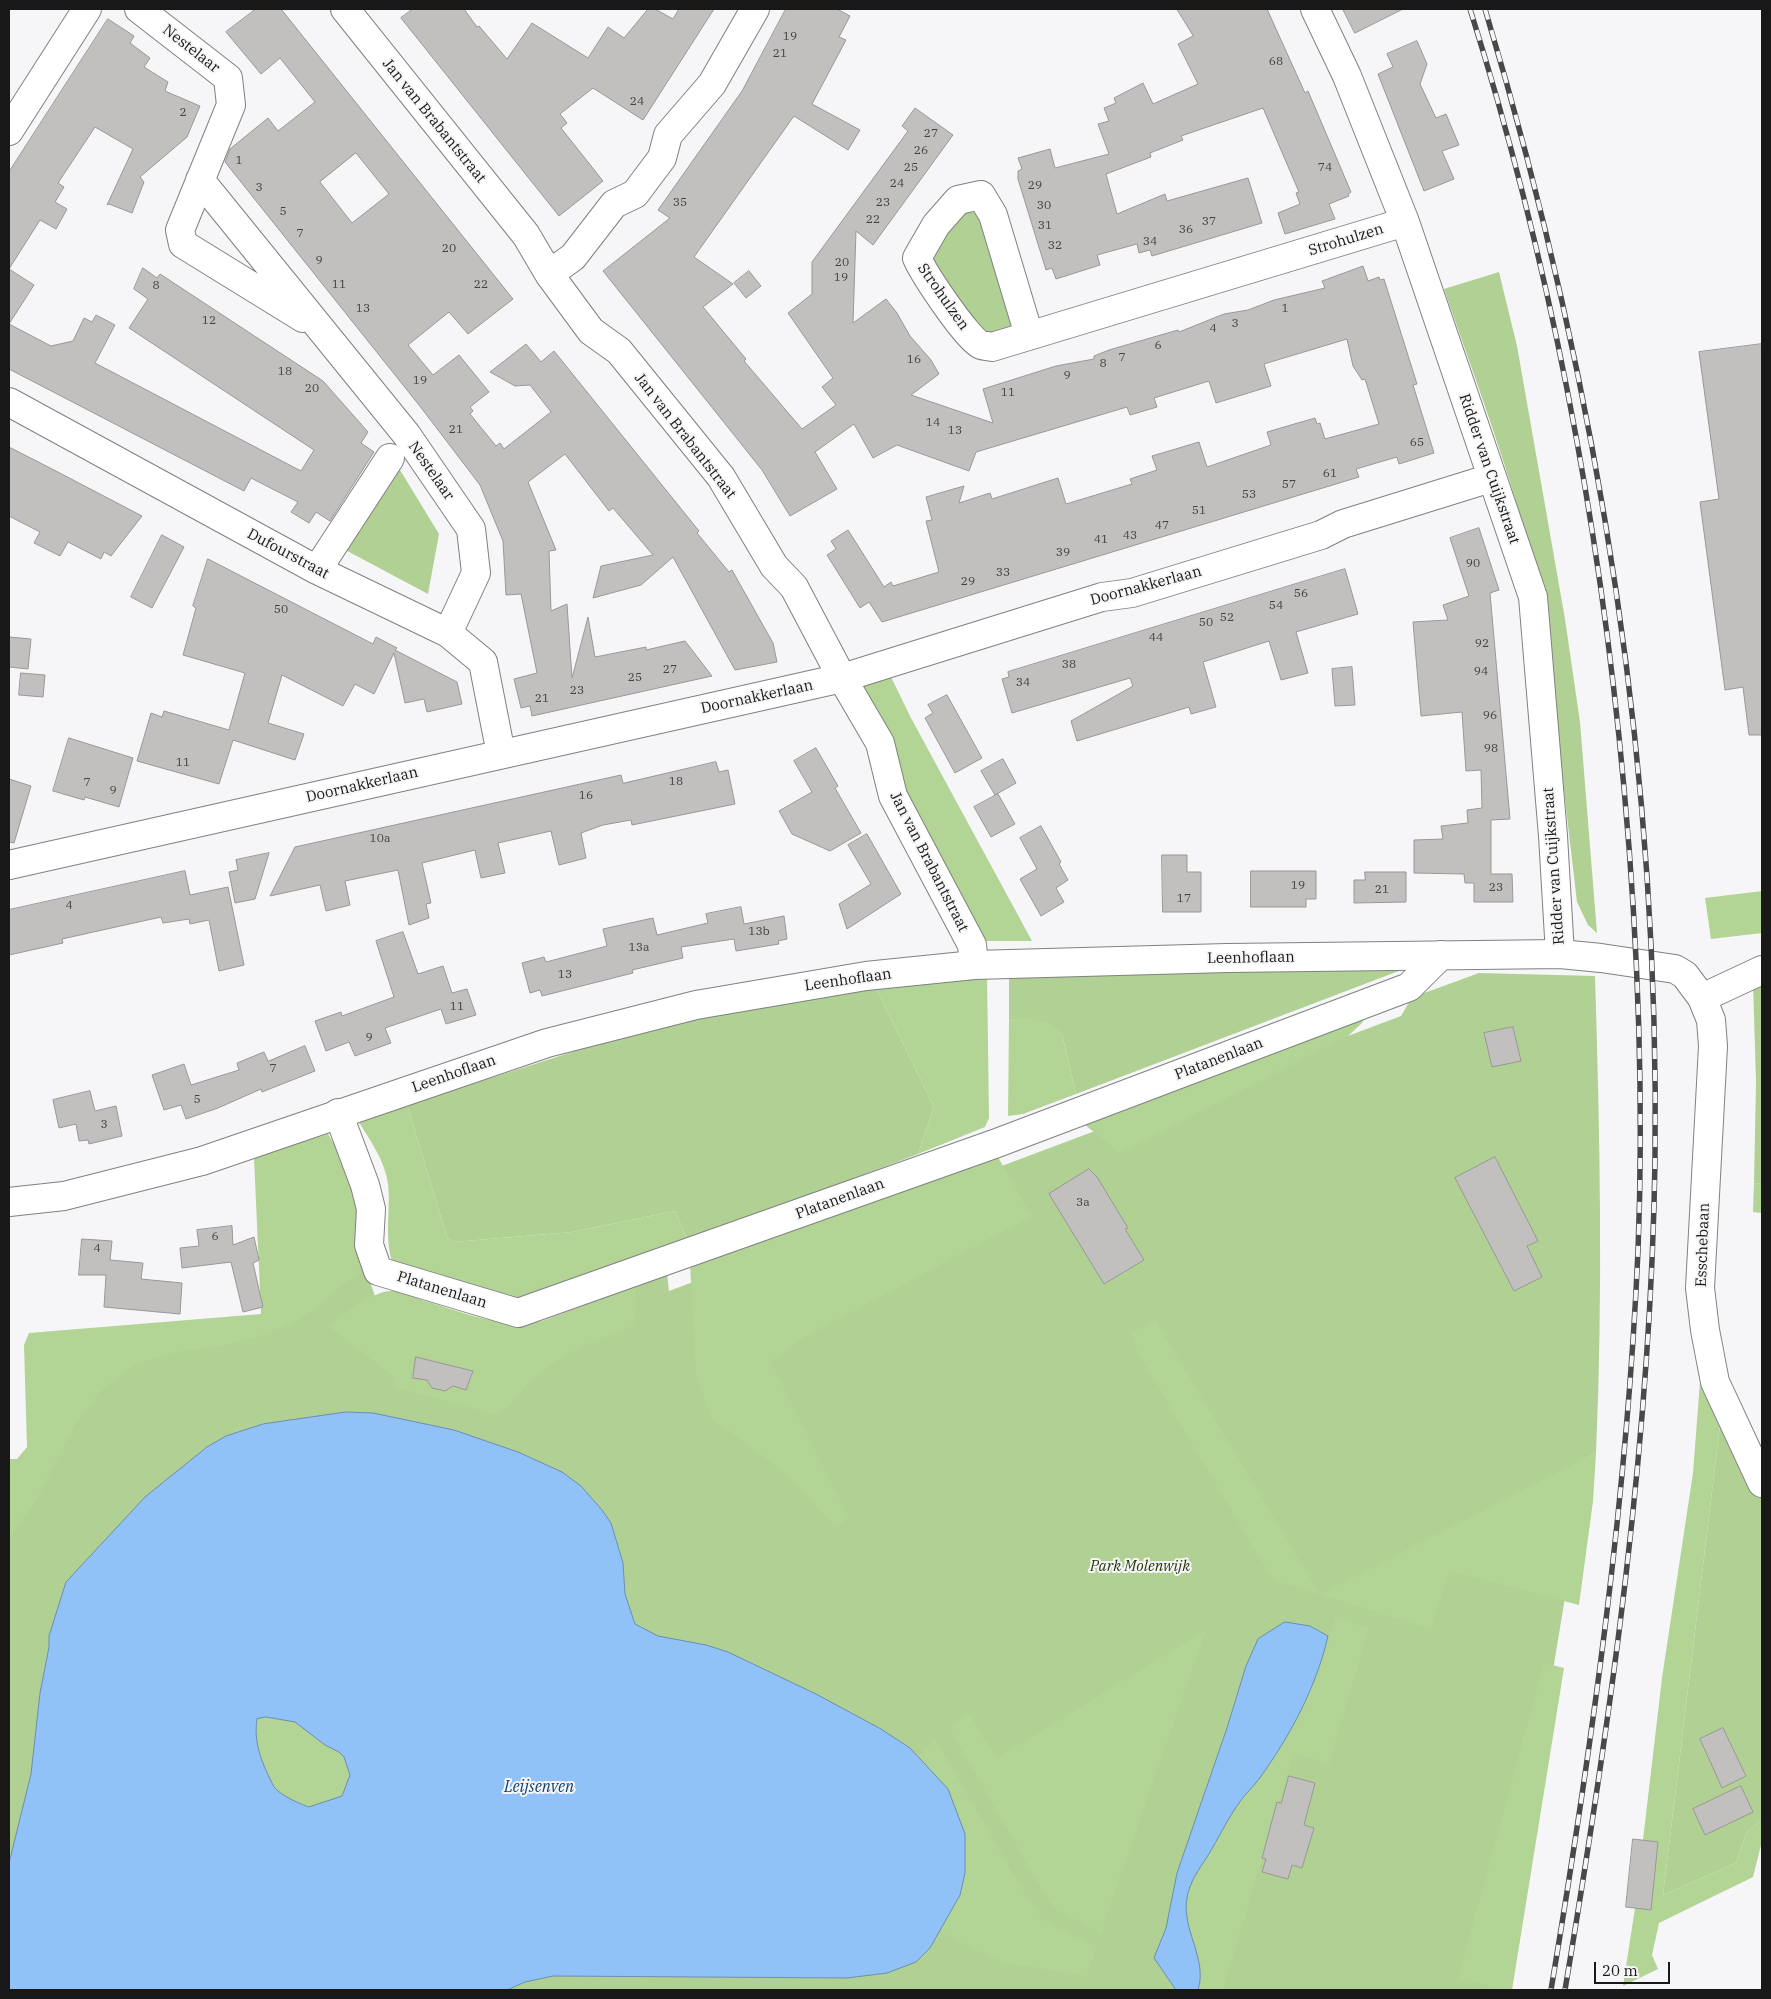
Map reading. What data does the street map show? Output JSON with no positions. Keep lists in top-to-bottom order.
{
  "streets": {
    "street": [
      "Nestelaar",
      "Jan van Brabantstraat",
      "Strohulzen",
      "Ridder van Cuijkstraat",
      "Dufourstraat",
      "Doornakkerlaan",
      "Leenhoflaan",
      "Platanenlaan",
      "Esschebaan"
    ]
  },
  "crossings": [
    ["Nestelaar", "Dufourstraat"],
    ["Jan van Brabantstraat", "Doornakkerlaan"],
    ["Jan van Brabantstraat", "Leenhoflaan"],
    ["Strohulzen", "Ridder van Cuijkstraat"],
    ["Ridder van Cuijkstraat", "Doornakkerlaan"],
    ["Ridder van Cuijkstraat", "Leenhoflaan"],
    ["Dufourstraat", "Doornakkerlaan"],
    ["Leenhoflaan", "Platanenlaan"],
    ["Leenhoflaan", "Esschebaan"]
  ],
  "water": ["Leijsenven"],
  "parks": ["Park Molenwijk"],
  "house_numbers": [
    "19",
    "21",
    "68",
    "24",
    "2",
    "27",
    "26",
    "1",
    "25",
    "74",
    "24",
    "29",
    "3",
    "35",
    "23",
    "30",
    "5",
    "22",
    "37",
    "31",
    "36",
    "7",
    "34",
    "32",
    "20",
    "9",
    "20",
    "19",
    "11",
    "22",
    "8",
    "13",
    "1",
    "12",
    "3",
    "4",
    "6",
    "7",
    "16",
    "8",
    "18",
    "9",
    "19",
    "20",
    "11",
    "14",
    "21",
    "13",
    "65",
    "61",
    "57",
    "53",
    "51",
    "47",
    "43",
    "41",
    "39",
    "90",
    "33",
    "29",
    "56",
    "54",
    "50",
    "52",
    "50",
    "44",
    "92",
    "38",
    "27",
    "94",
    "25",
    "34",
    "23",
    "21",
    "96",
    "98",
    "11",
    "18",
    "7",
    "9",
    "16",
    "10a",
    "19",
    "23",
    "21",
    "17",
    "4",
    "13b",
    "13a",
    "13",
    "11",
    "9",
    "7",
    "5",
    "3",
    "3a",
    "6",
    "4"
  ],
  "scale_bar": "20 m"
}
